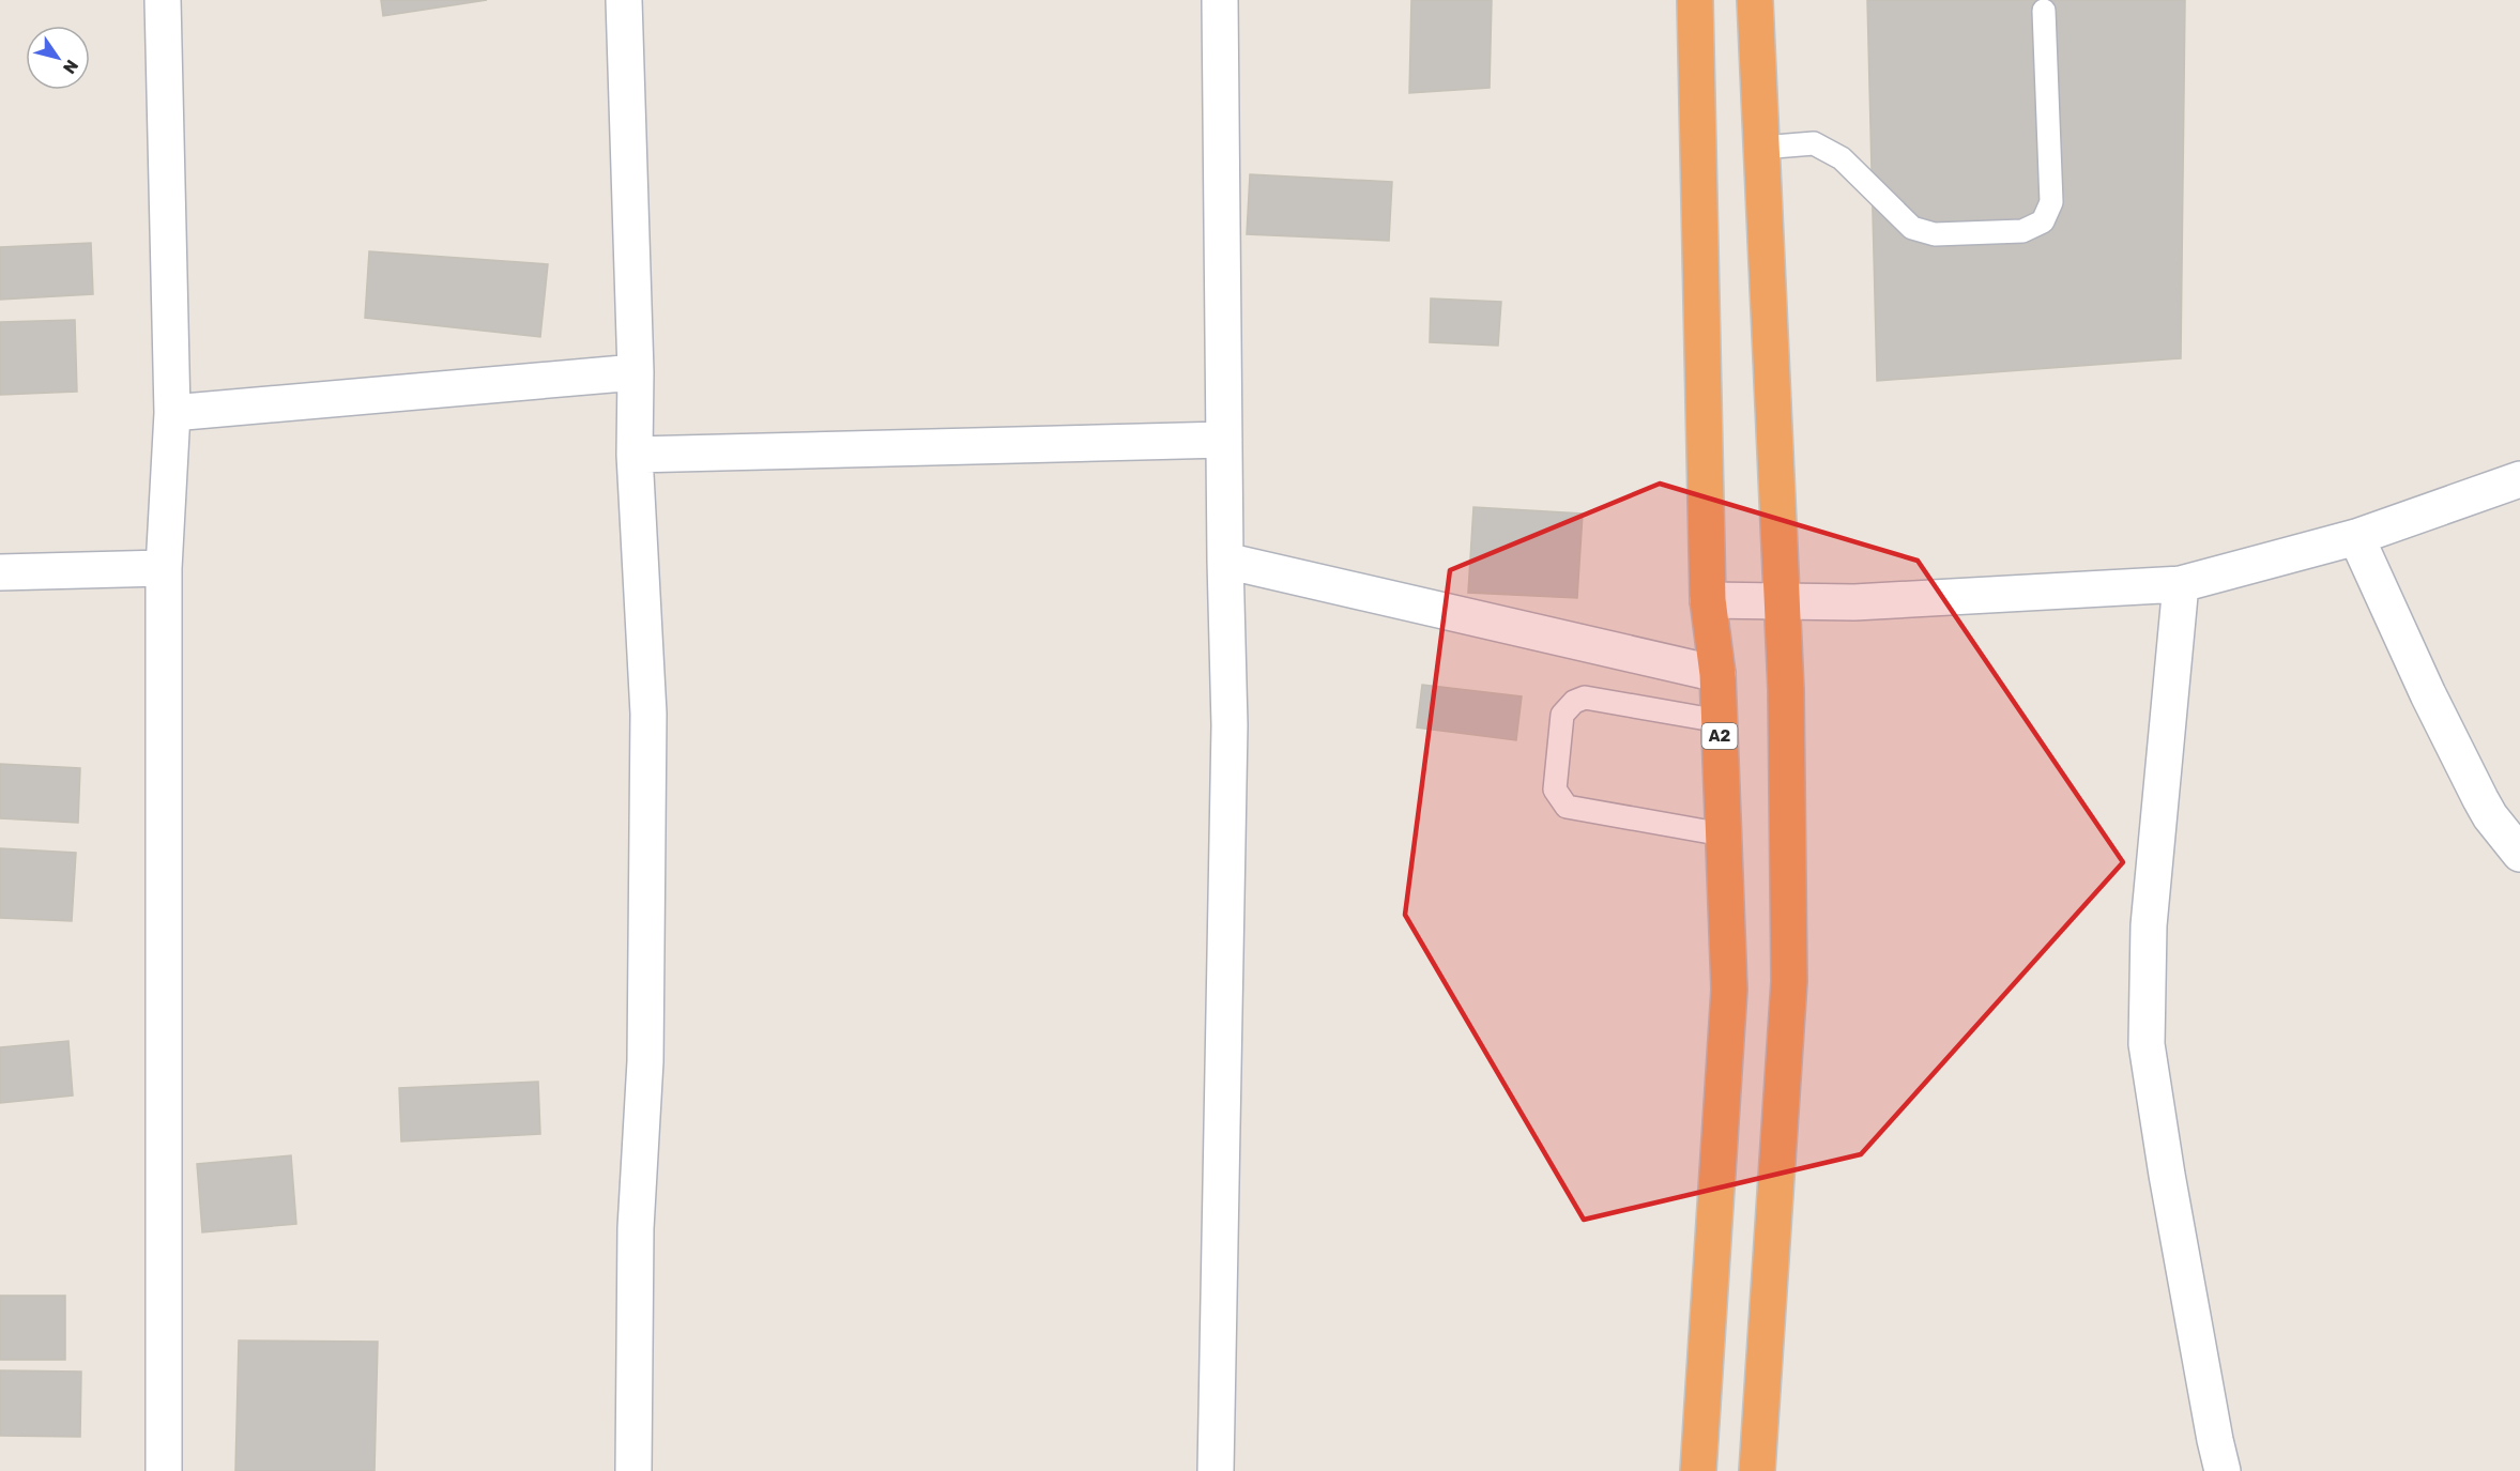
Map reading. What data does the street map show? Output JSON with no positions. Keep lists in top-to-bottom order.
{
  "streets": {
    "highway": ["A2"]
  },
  "north": "bottom right"
}
